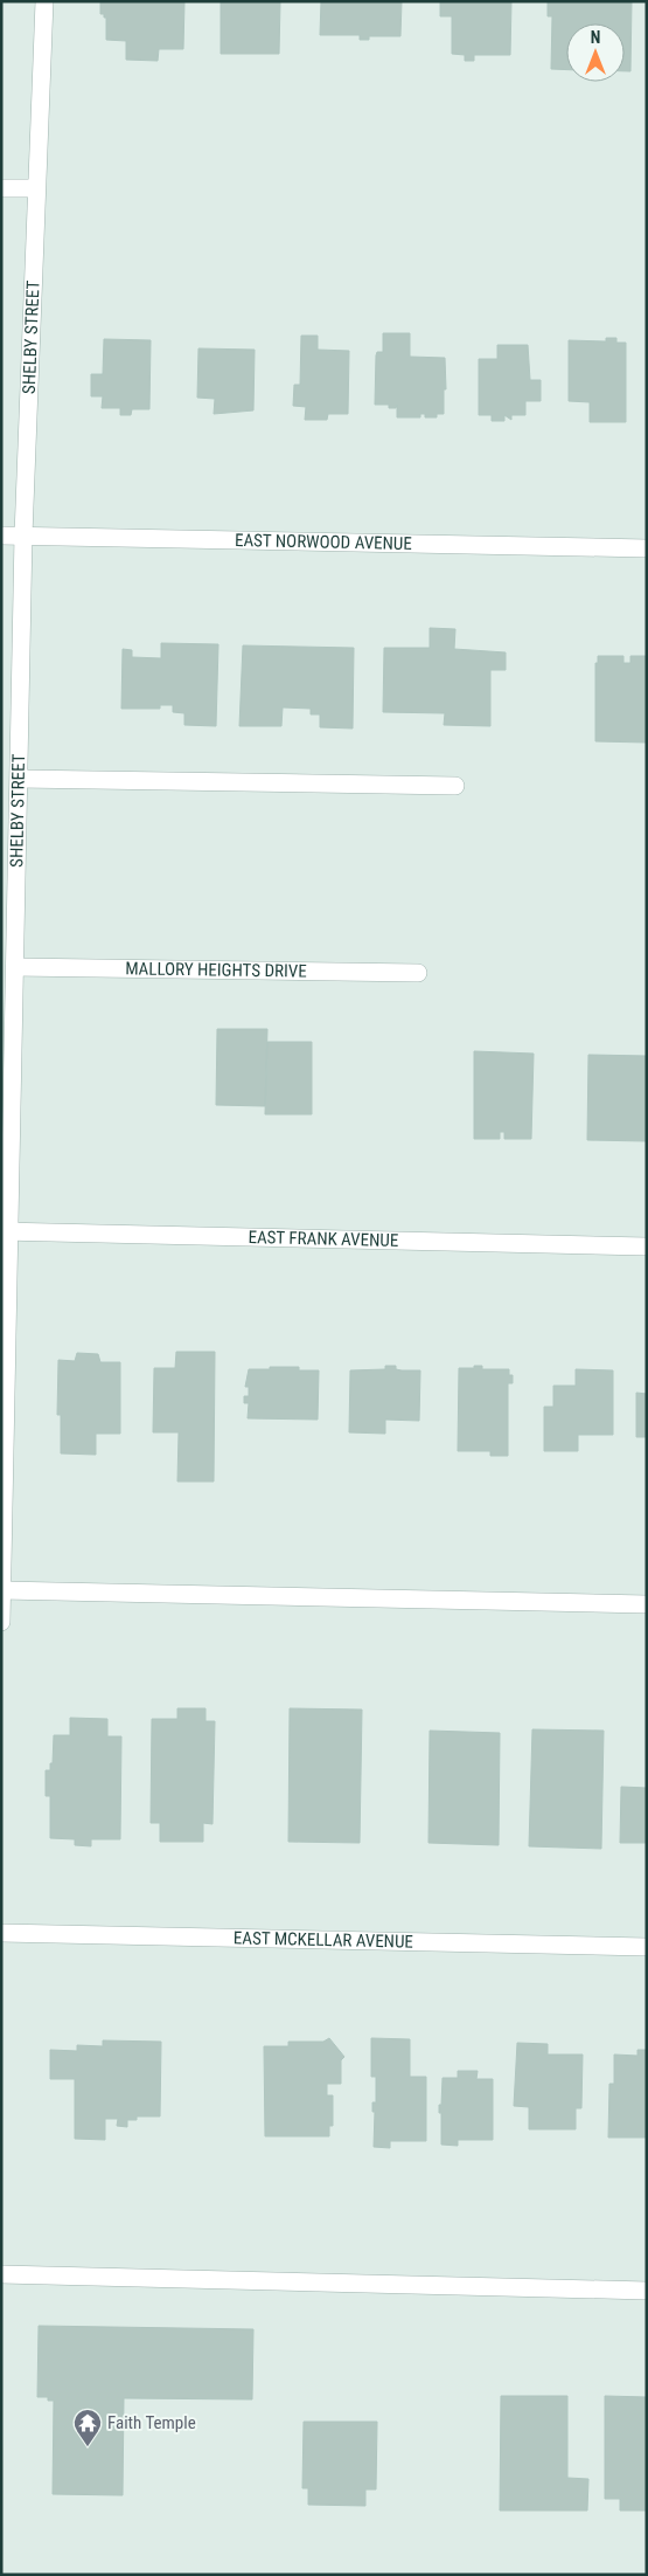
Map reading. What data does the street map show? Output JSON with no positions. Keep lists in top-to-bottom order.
{
  "streets": {
    "street": [
      "SHELBY STREET",
      "EAST NORWOOD AVENUE",
      "MALLORY HEIGHTS DRIVE",
      "EAST FRANK AVENUE",
      "EAST MCKELLAR AVENUE"
    ]
  },
  "crossings": [
    ["SHELBY STREET", "EAST NORWOOD AVENUE"],
    ["SHELBY STREET", "MALLORY HEIGHTS DRIVE"],
    ["SHELBY STREET", "EAST FRANK AVENUE"]
  ],
  "places": {
    "temple": ["Faith Temple"]
  },
  "north": "top"
}
